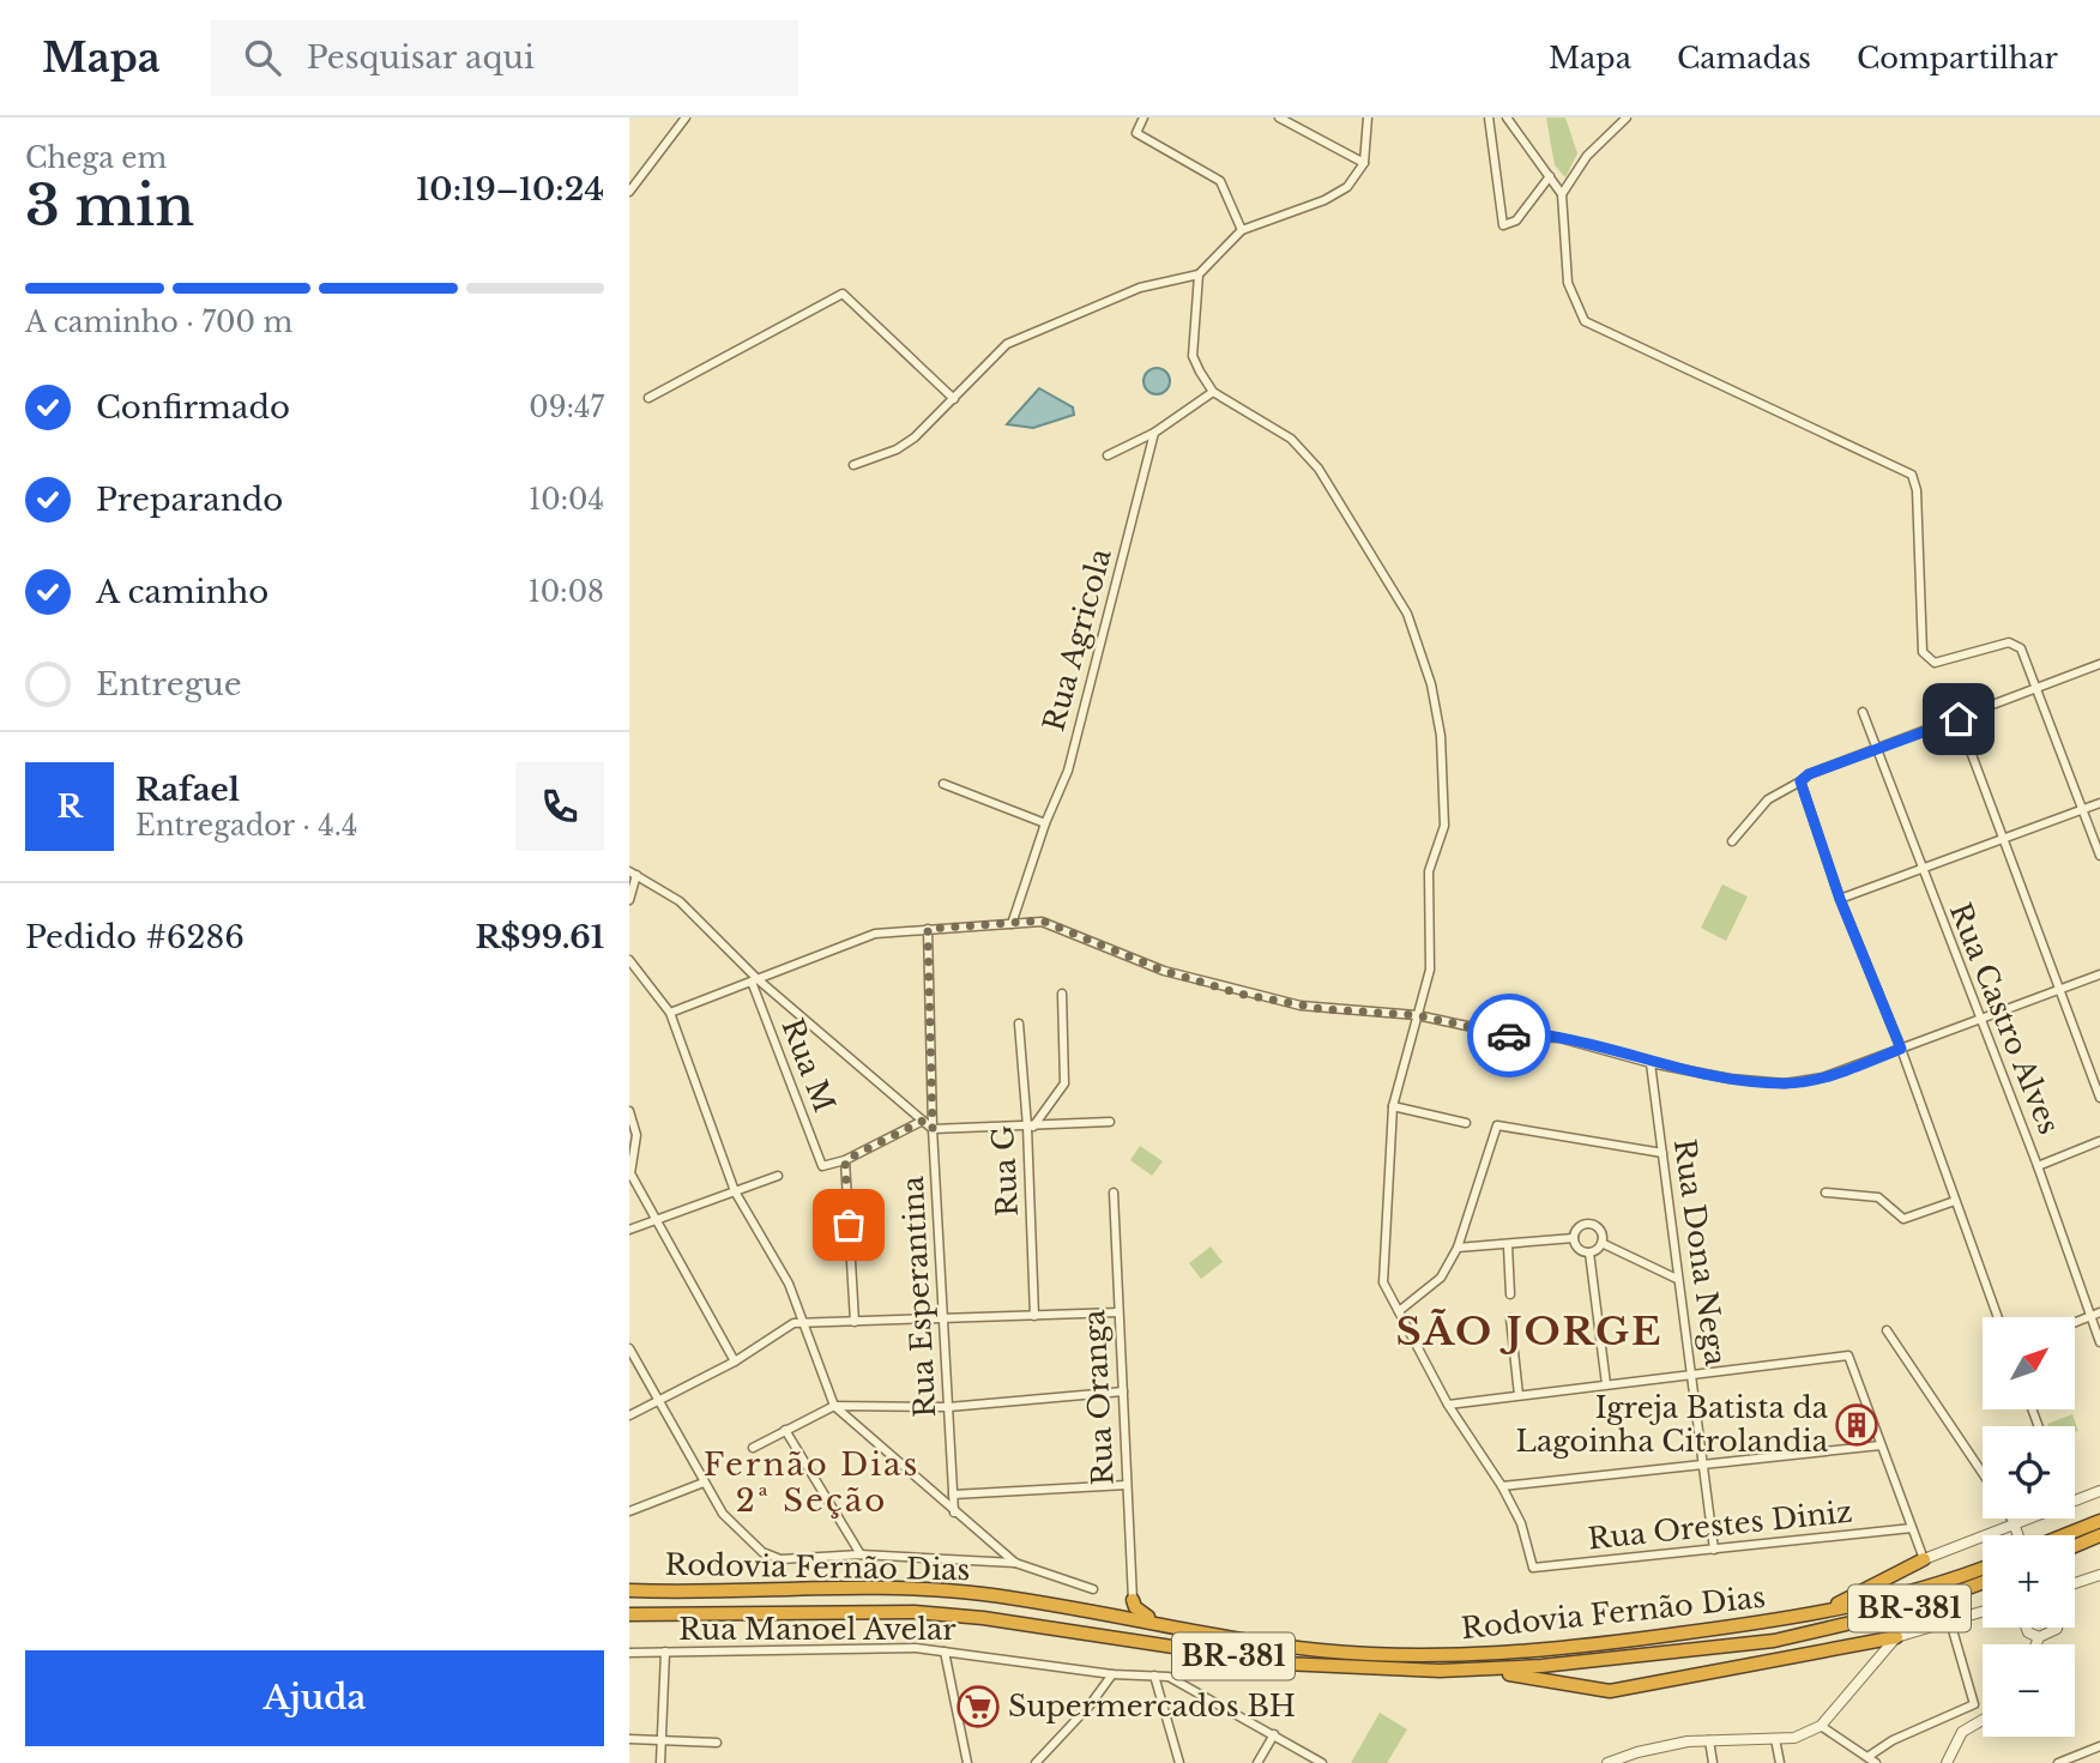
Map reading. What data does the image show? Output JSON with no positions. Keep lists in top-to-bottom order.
{
  "streets": {
    "highway": ["Rodovia Fernão Dias", "BR-381"],
    "street": [
      "Rua Agricola",
      "Rua Castro Alves",
      "Rua M",
      "Rua G",
      "Rua Dona Nega",
      "Rua Esperantina",
      "Rua Oranga",
      "Rua Orestes Diniz",
      "Rua Manoel Avelar"
    ]
  },
  "crossings": [
    ["Rua Dona Nega", "Rua Orestes Diniz"]
  ],
  "districts": ["SÃO JORGE", "Fernão Dias 2ª Seção"],
  "places": {
    "building": ["Igreja Batista da Lagoinha Citrolandia"],
    "supermarket": ["Supermercados BH"]
  },
  "north": "top right",
  "page": {
    "header": "Mapa",
    "search": "Pesquisar aqui",
    "nav": ["Mapa", "Camadas", "Compartilhar"],
    "heading": ["3 min", "Chega em", "10:19–10:24"],
    "panel": [
      "Rafael",
      "Entregador · 4.4",
      "Pedido #6286",
      "R$99.61"
    ],
    "bar": "A caminho · 700 m",
    "list": [
      ["Confirmado", "09:47"],
      ["Preparando", "10:04"],
      ["A caminho", "10:08"],
      "Entregue"
    ],
    "round": "R",
    "map_buttons": ["+", "−"],
    "buttons": "Ajuda"
  }
}
